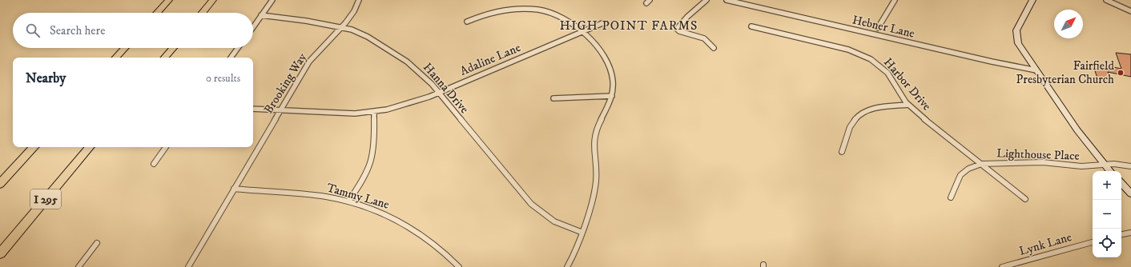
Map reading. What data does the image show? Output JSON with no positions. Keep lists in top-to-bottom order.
{
  "streets": {
    "highway": ["I 295"],
    "street": [
      "Hebner Lane",
      "Adaline Lane",
      "Brooking Way",
      "Harbor Drive",
      "Hanna Drive",
      "Lighthouse Place",
      "Tammy Lane",
      "Lynk Lane"
    ]
  },
  "crossings": [
    ["Adaline Lane", "Brooking Way"],
    ["Adaline Lane", "Hanna Drive"],
    ["Brooking Way", "Hanna Drive"],
    ["Brooking Way", "Tammy Lane"],
    ["Harbor Drive", "Lighthouse Place"]
  ],
  "districts": ["HIGH POINT FARMS"],
  "places": ["Fairfield Presbyterian Church"],
  "north": "top right",
  "page": {
    "search": "Search here",
    "heading": ["Nearby", "0 results"],
    "map_buttons": ["+", "−"]
  }
}
